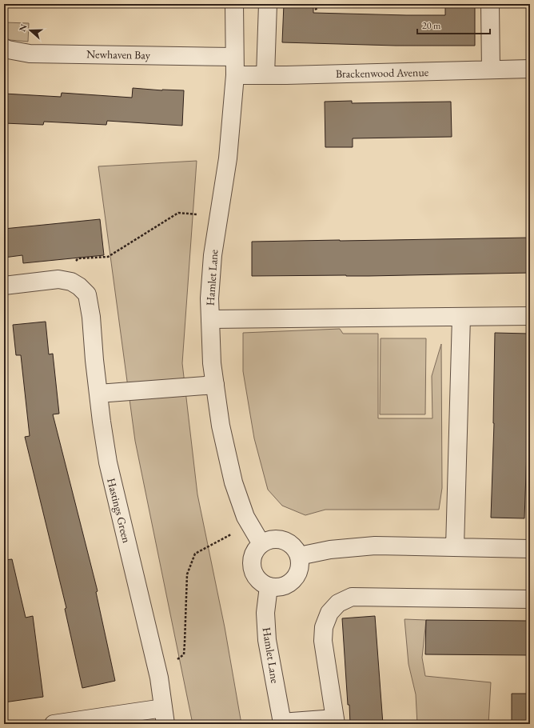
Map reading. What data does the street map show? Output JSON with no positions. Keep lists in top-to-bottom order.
{
  "streets": {
    "street": [
      "Newhaven Bay",
      "Brackenwood Avenue",
      "Hamlet Lane",
      "Hastings Green"
    ]
  },
  "crossings": [
    ["Newhaven Bay", "Hamlet Lane"],
    ["Brackenwood Avenue", "Hamlet Lane"]
  ],
  "scale_bar": "20 m",
  "north": "left"
}
